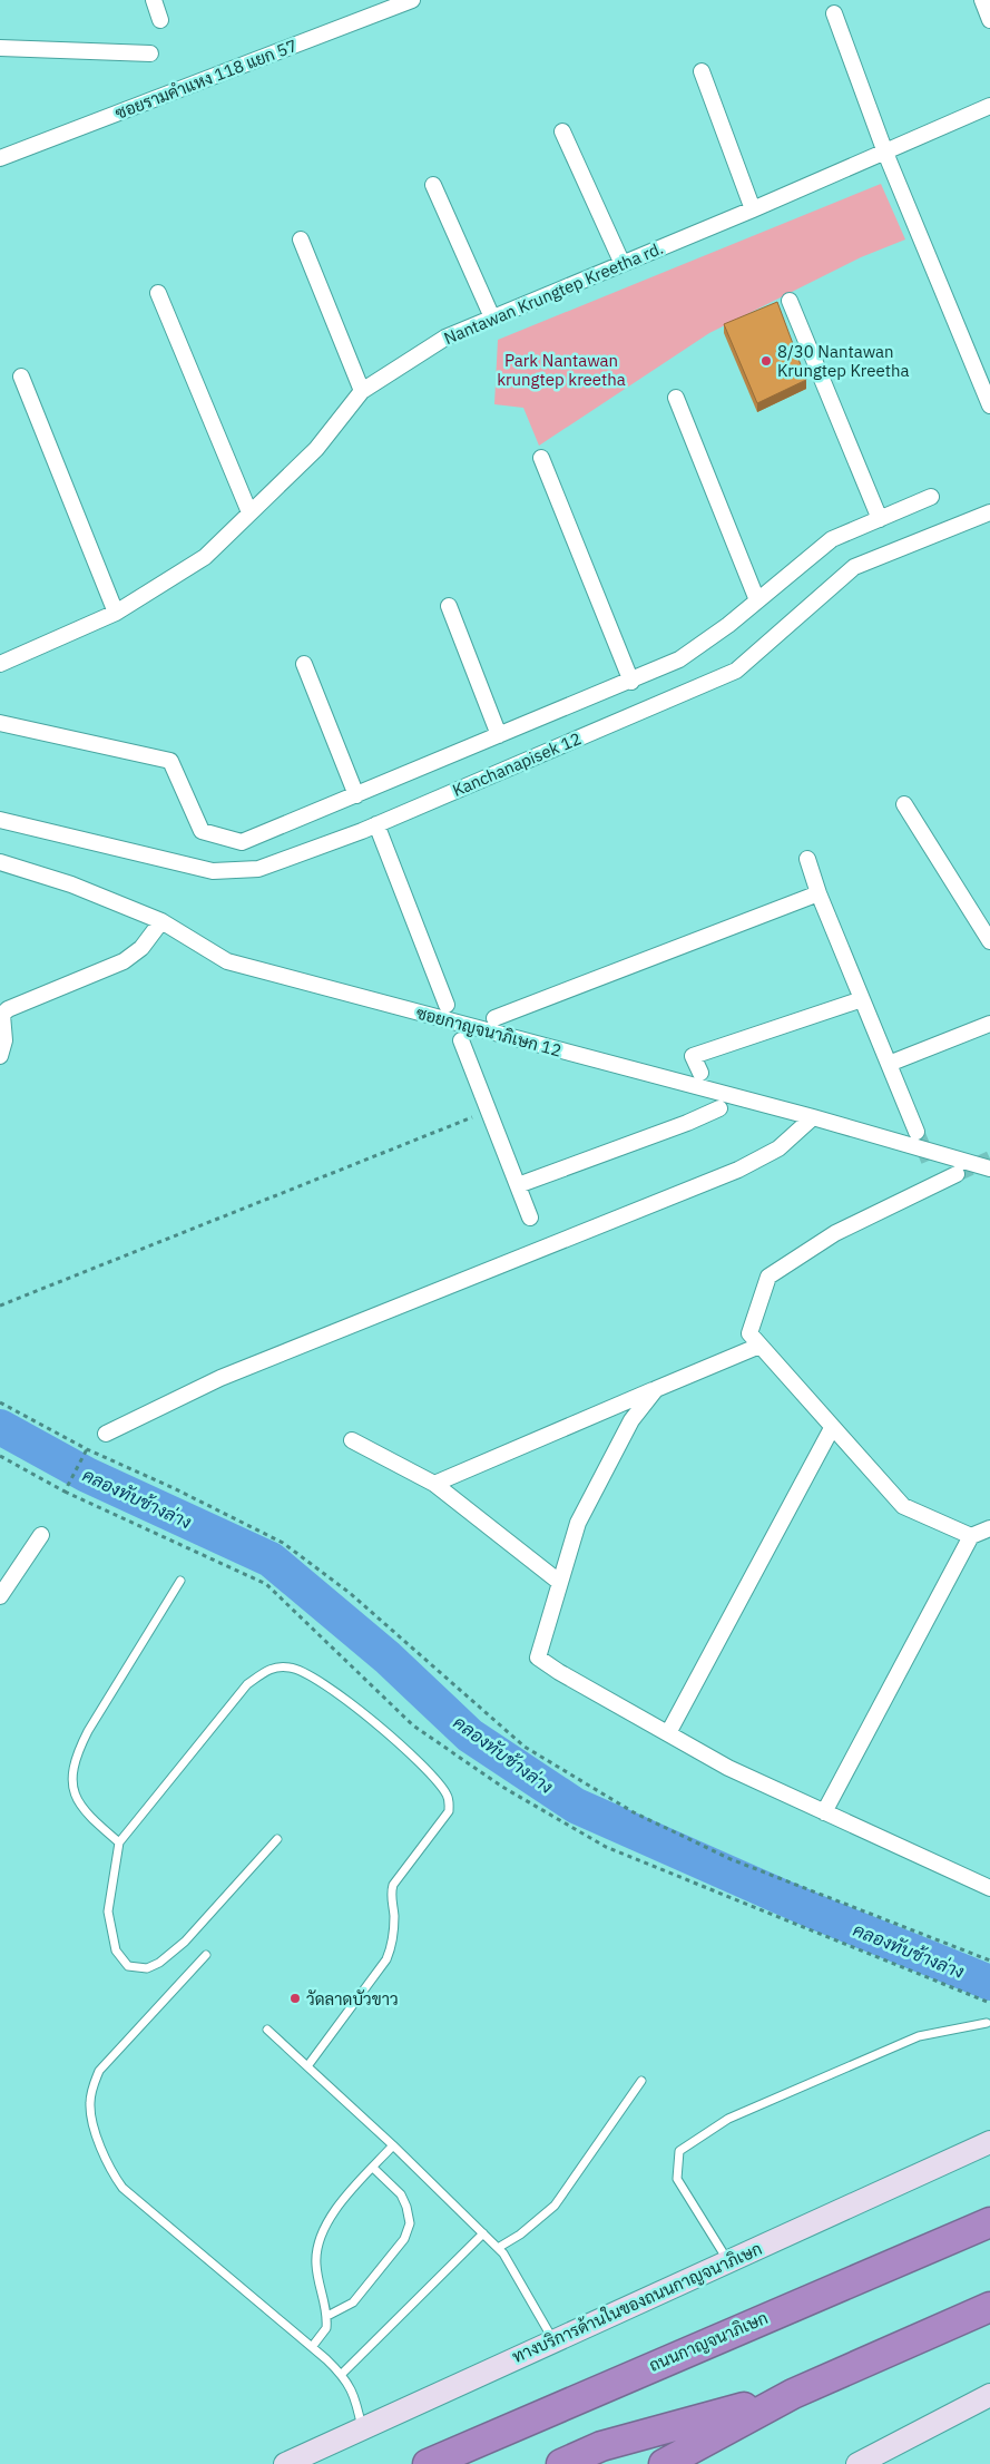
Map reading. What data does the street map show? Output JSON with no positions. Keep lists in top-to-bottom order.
{
  "streets": {
    "highway": ["ถนนกาญจนาภิเษก"],
    "main road": ["ทางบริการด้านในของถนนกาญจนาภิเษก"],
    "street": [
      "ซอยรามคำแหง 118 แยก 57",
      "Nantawan Krungtep Kreetha rd.",
      "Kanchanapisek 12",
      "ซอยกาญจนาภิเษก 12"
    ]
  },
  "water": ["คลองทับช้างล่าง"],
  "parks": ["Park Nantawan krungtep kreetha"],
  "places": ["8/30 Nantawan Krungtep Kreetha", "วัดลาดบัวขาว"]
}
